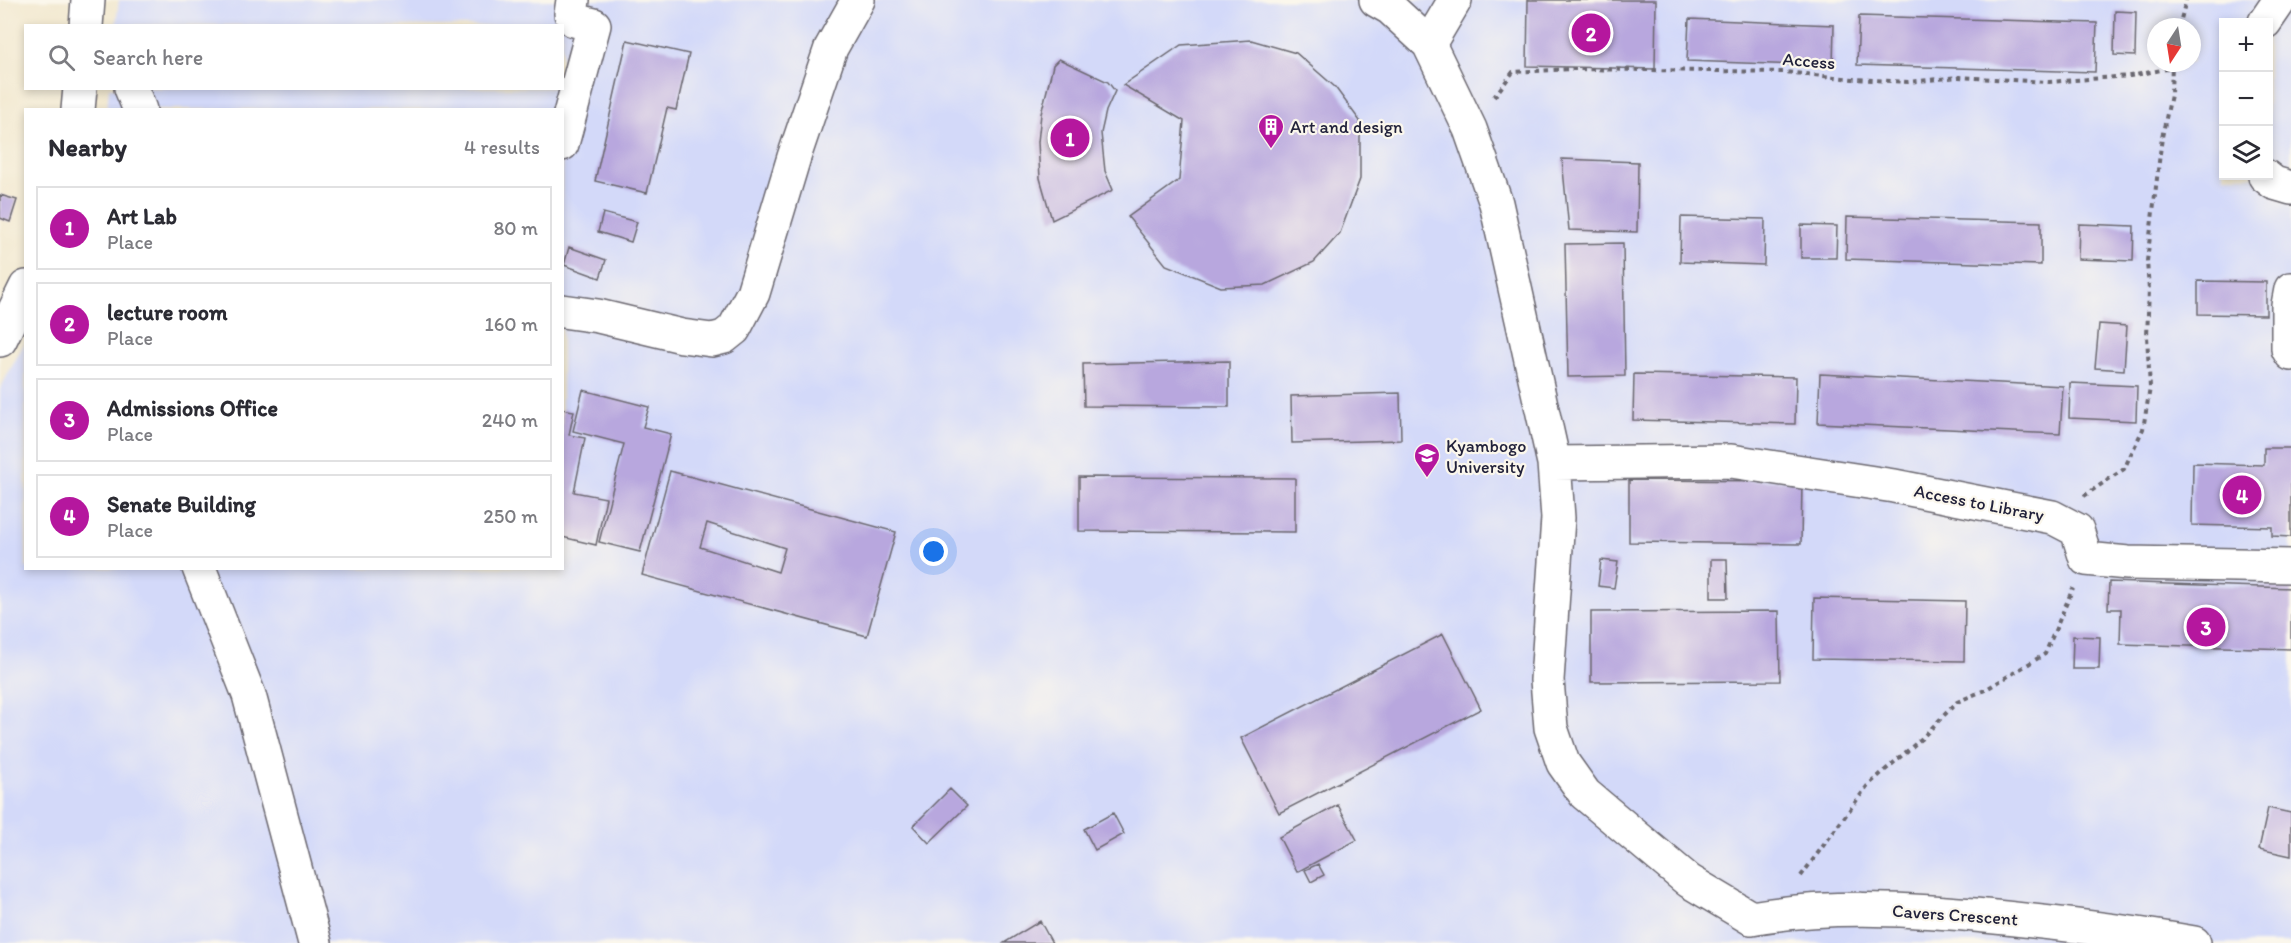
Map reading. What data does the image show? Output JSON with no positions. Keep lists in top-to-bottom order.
{
  "streets": {
    "street": ["Access to Library", "Cavers Crescent"],
    "path": ["Access"]
  },
  "places": {
    "building": ["Art and design"],
    "school or university": ["Kyambogo University"]
  },
  "north": "bottom",
  "page": {
    "pins": [
      "2",
      "1",
      "4",
      "3"
    ],
    "map_buttons": ["+", "−"],
    "search": "Search here",
    "heading": ["Nearby", "4 results"],
    "list": [
      {
        "mark": "1",
        "name": "Art Lab",
        "note": "Place",
        "value": "80 m"
      },
      {
        "mark": "2",
        "name": "lecture room",
        "note": "Place",
        "value": "160 m"
      },
      {
        "mark": "3",
        "name": "Admissions Office",
        "note": "Place",
        "value": "240 m"
      },
      {
        "mark": "4",
        "name": "Senate Building",
        "note": "Place",
        "value": "250 m"
      }
    ]
  }
}
